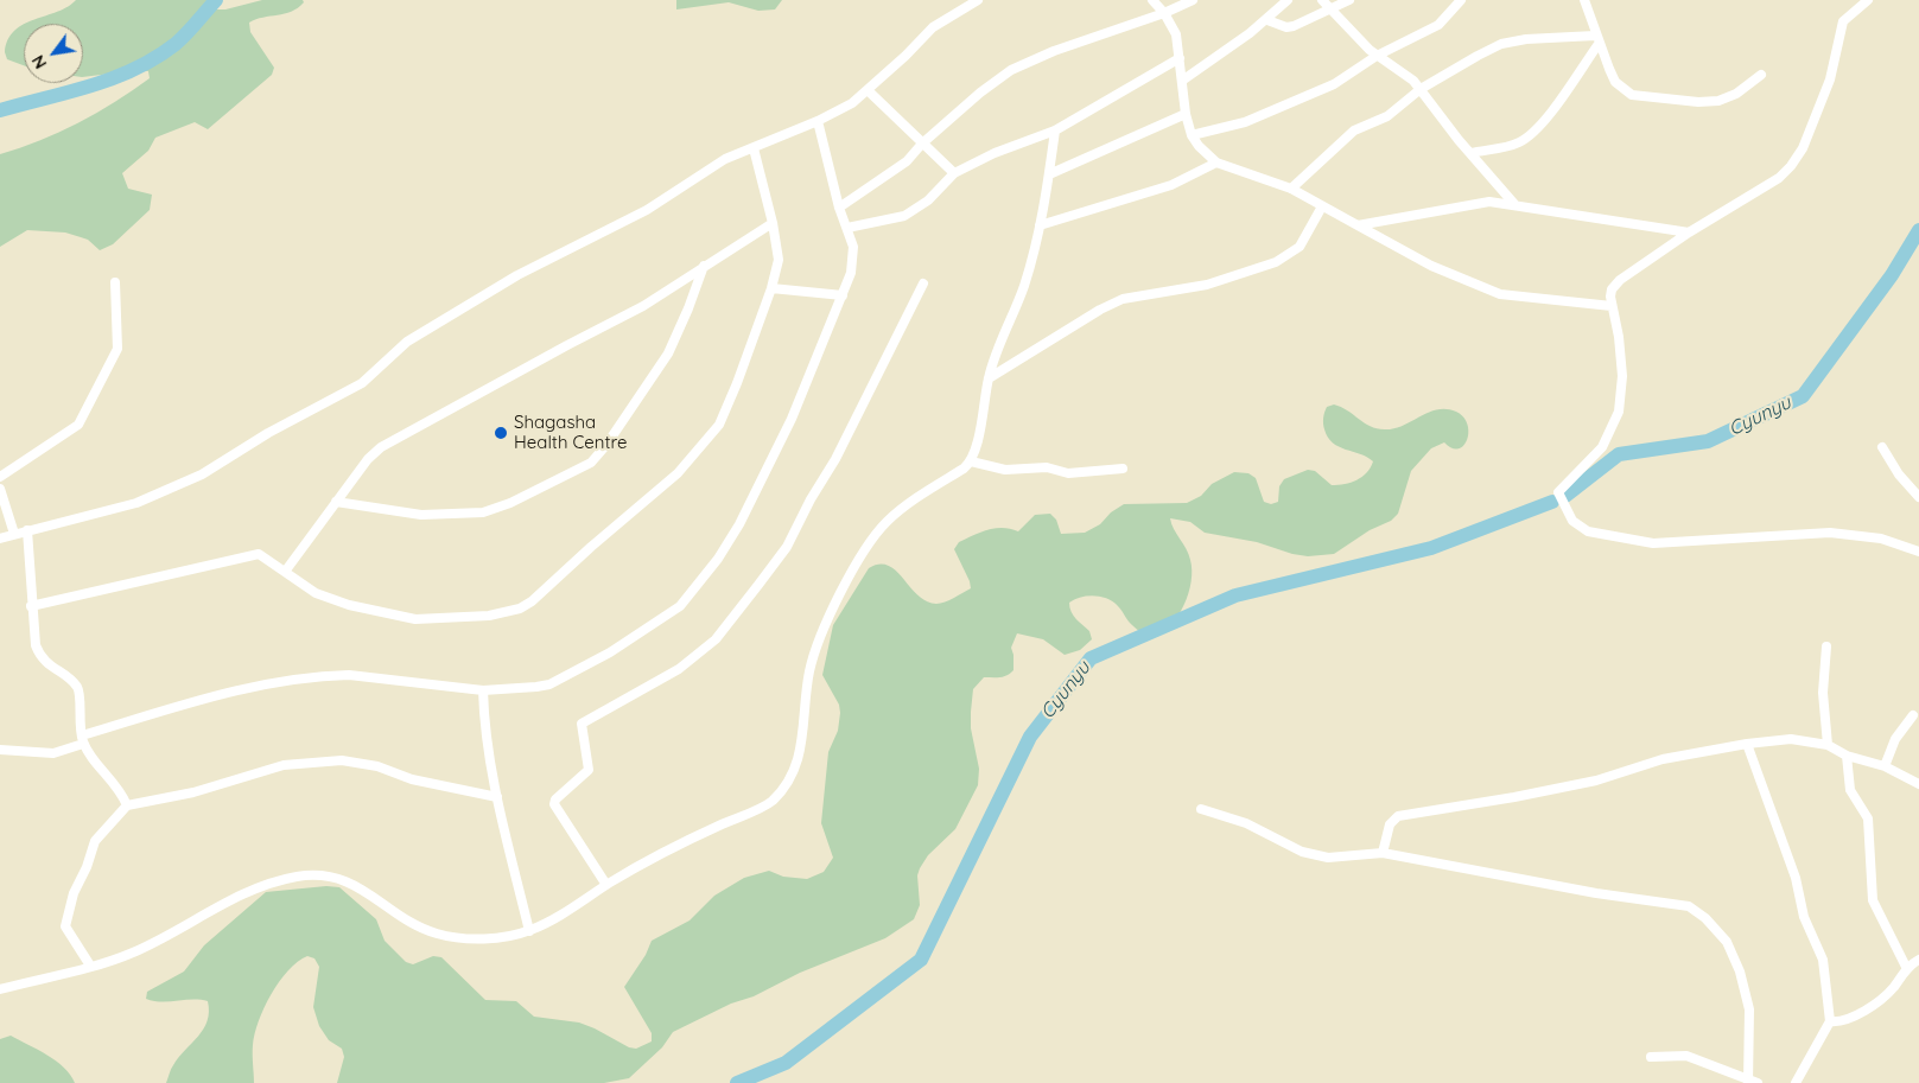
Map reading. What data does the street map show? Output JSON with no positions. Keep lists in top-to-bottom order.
{
  "water": ["Cyunyu"],
  "places": ["Shagasha Health Centre"],
  "north": "bottom left"
}
